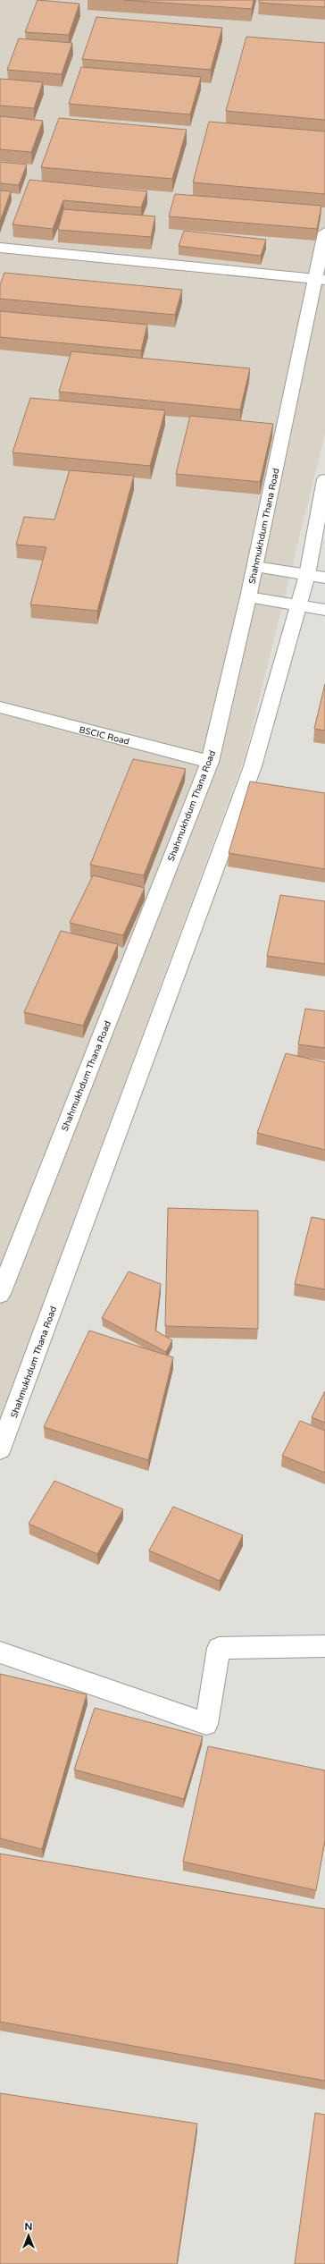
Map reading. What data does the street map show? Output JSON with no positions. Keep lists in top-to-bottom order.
{
  "streets": {
    "main road": ["Shahmukhdum Thana Road", "BSCIC Road"]
  },
  "crossings": [
    ["Shahmukhdum Thana Road", "BSCIC Road"]
  ],
  "north": "top"
}
